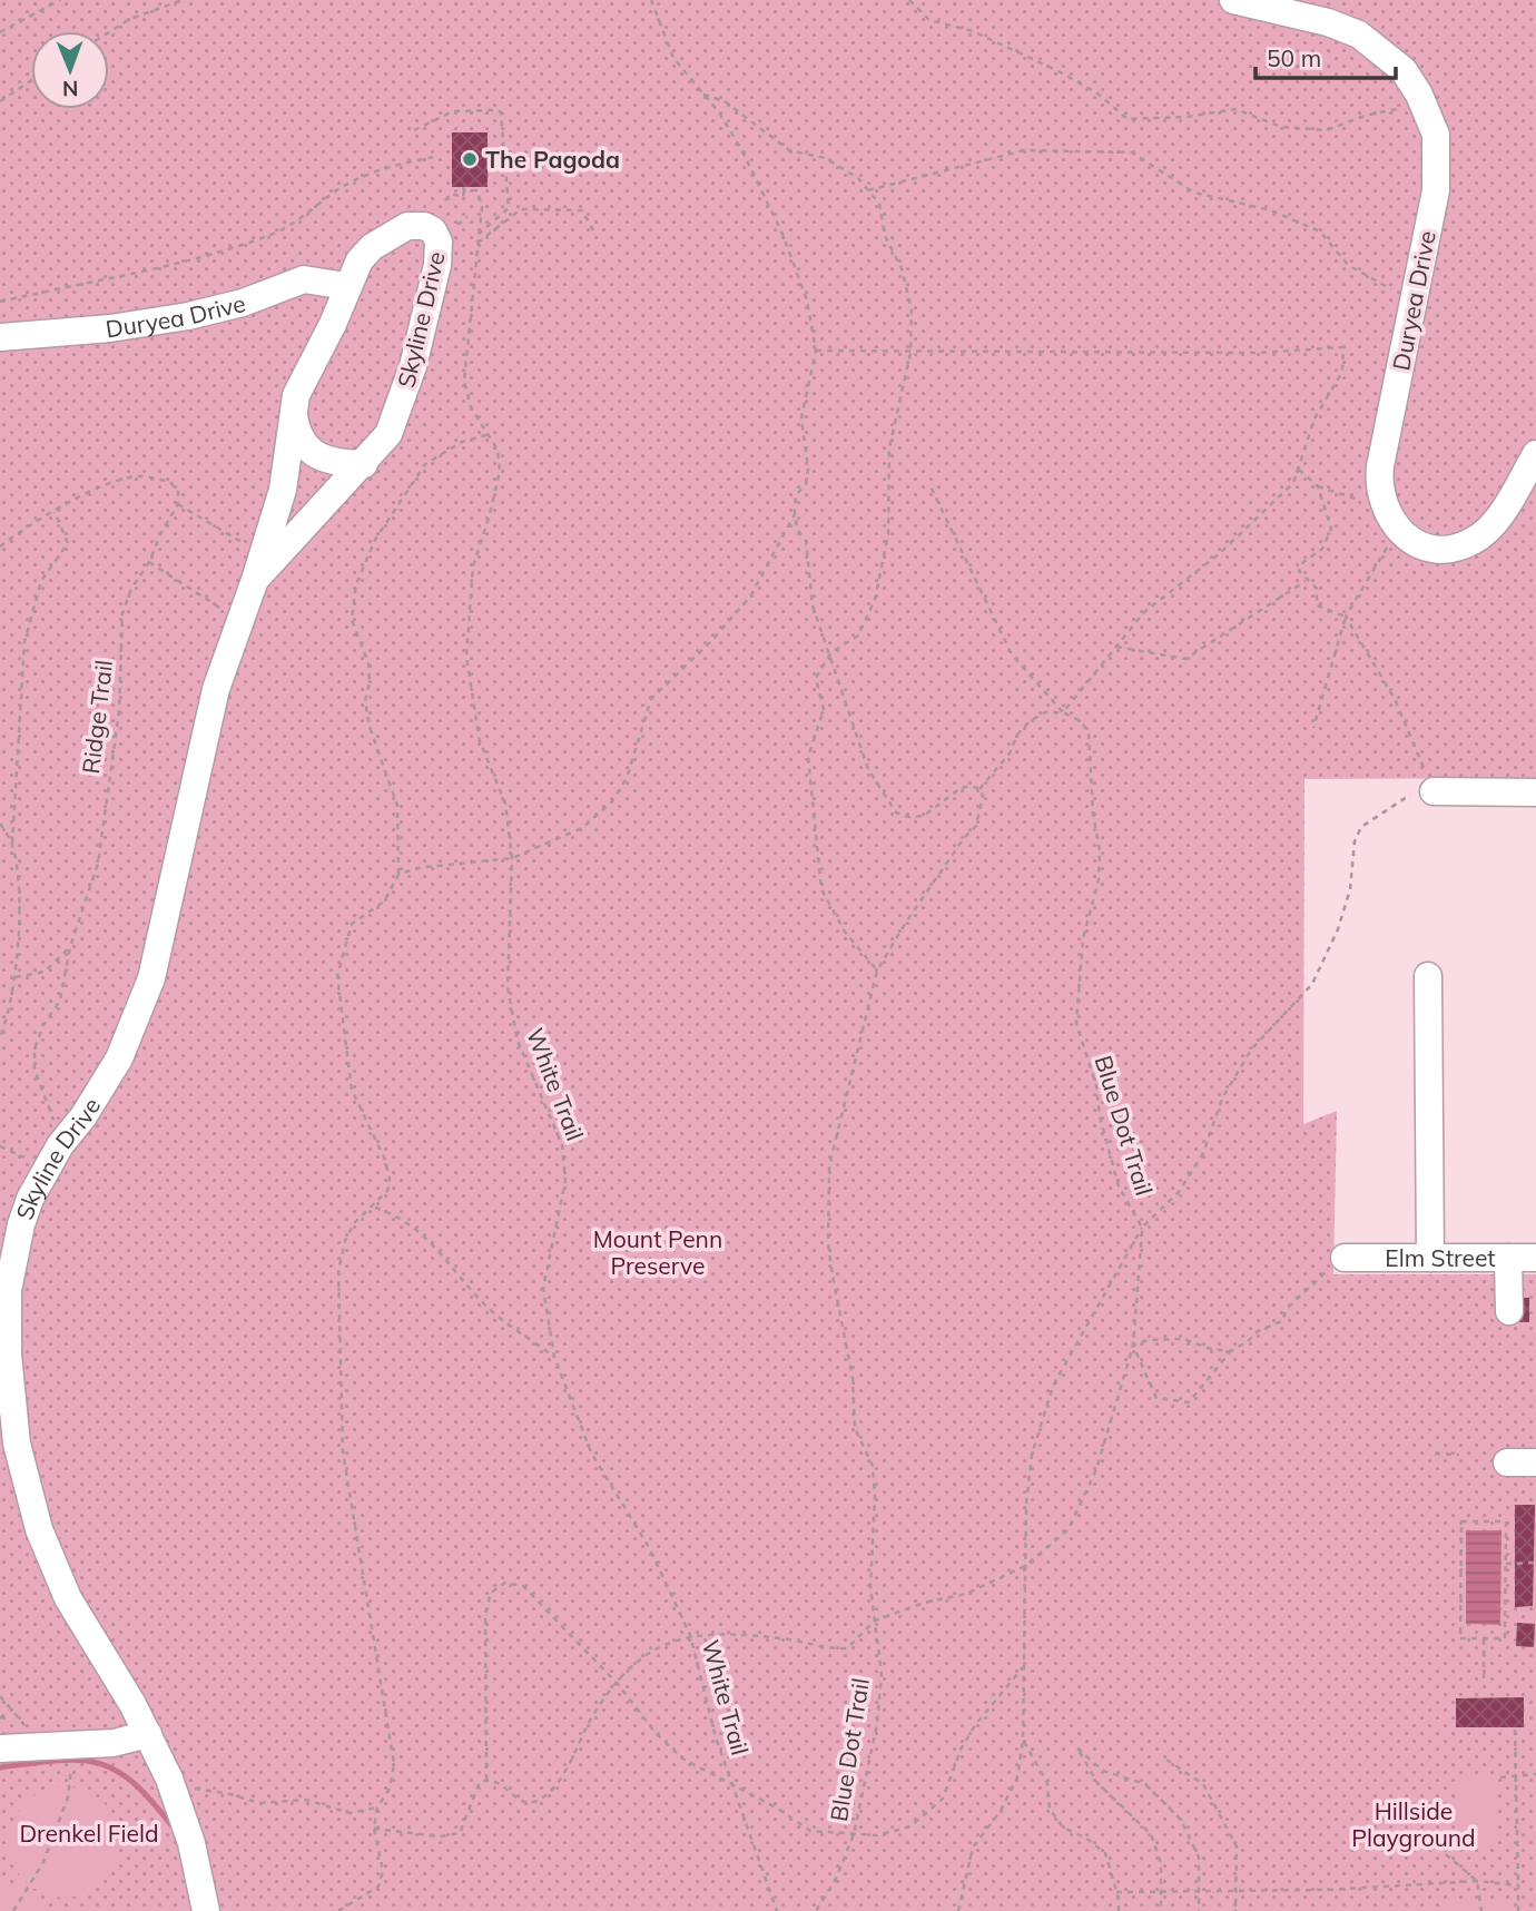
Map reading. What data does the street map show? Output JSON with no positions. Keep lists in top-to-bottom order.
{
  "streets": {
    "street": ["Duryea Drive", "Skyline Drive", "Elm Street"],
    "path": ["Ridge Trail", "White Trail", "Blue Dot Trail"]
  },
  "crossings": [
    ["Duryea Drive", "Skyline Drive"],
    ["Skyline Drive", "Ridge Trail"]
  ],
  "parks": ["Mount Penn Preserve", "Hillside Playground", "Drenkel Field"],
  "places": ["The Pagoda"],
  "scale_bar": "50 m",
  "north": "bottom"
}
